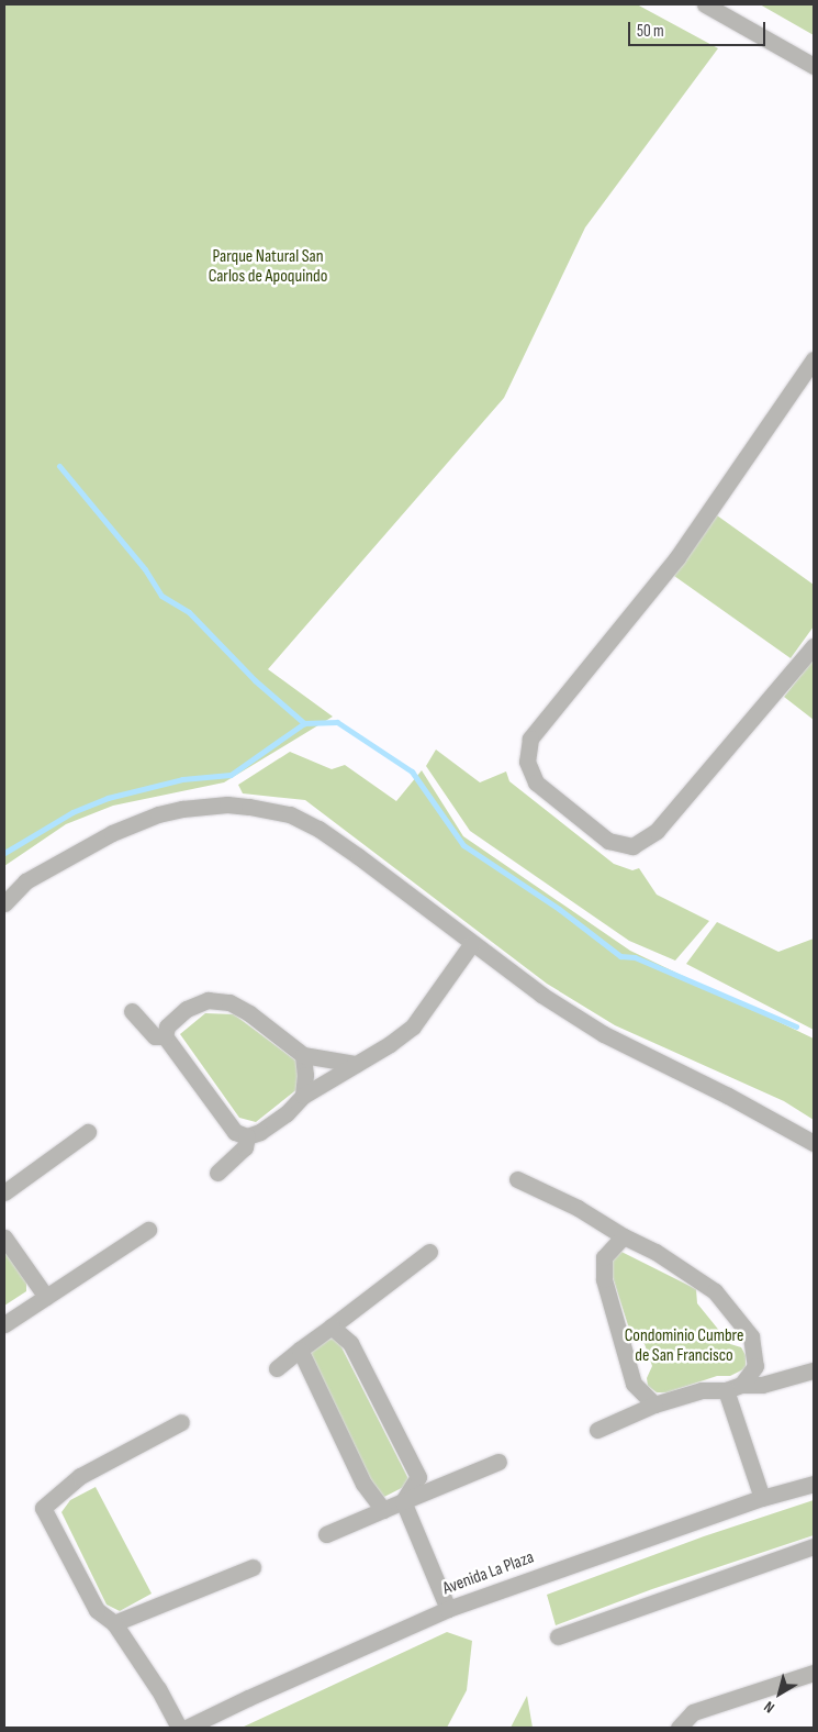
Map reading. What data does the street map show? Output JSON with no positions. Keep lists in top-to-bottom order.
{
  "streets": {
    "street": ["Avenida La Plaza"]
  },
  "parks": ["Parque Natural San Carlos de Apoquindo", "Condominio Cumbre de San Francisco"],
  "scale_bar": "50 m",
  "north": "bottom left"
}
